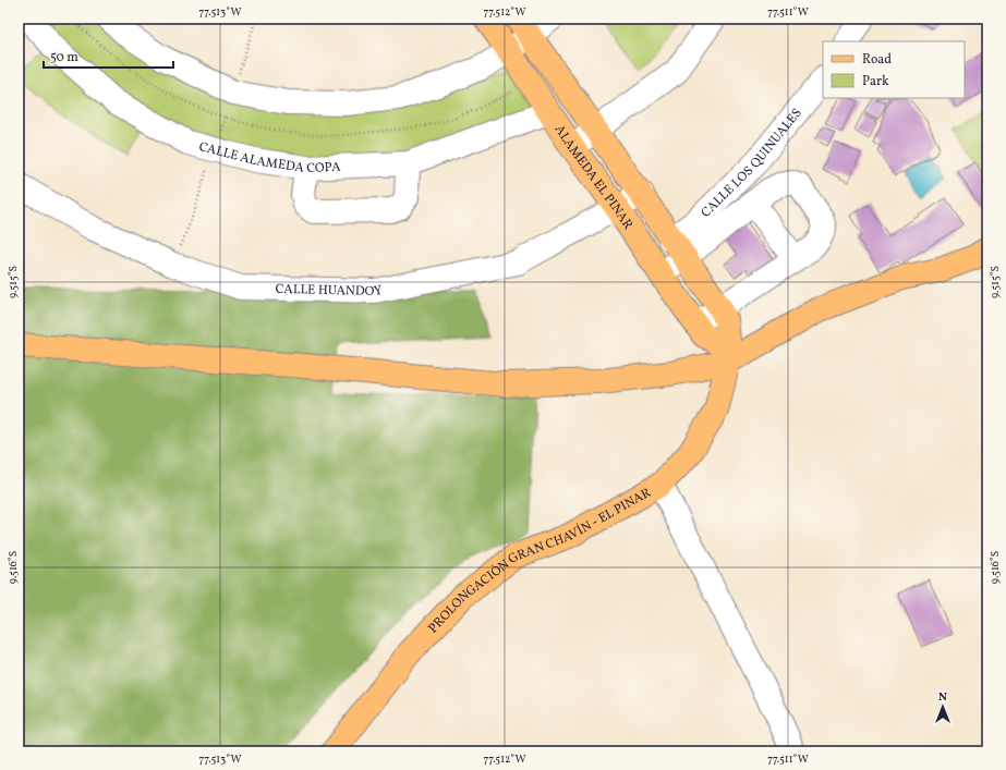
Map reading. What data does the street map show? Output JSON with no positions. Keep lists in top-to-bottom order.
{
  "streets": {
    "main road": ["ALAMEDA EL PINAR", "PROLONGACIÓN GRAN CHAVÍN - EL PINAR"],
    "street": ["CALLE ALAMEDA COPA", "CALLE LOS QUINUALES", "CALLE HUANDOY"]
  },
  "crossings": [
    ["CALLE ALAMEDA COPA", "ALAMEDA EL PINAR"],
    ["ALAMEDA EL PINAR", "CALLE HUANDOY"]
  ],
  "legend": ["Road", "Park"],
  "scale_bar": "50 m",
  "north": "top",
  "coordinates": [
    "77.513°W",
    "77.512°W",
    "77.511°W",
    "9.515°S",
    "9.516°S"
  ]
}
